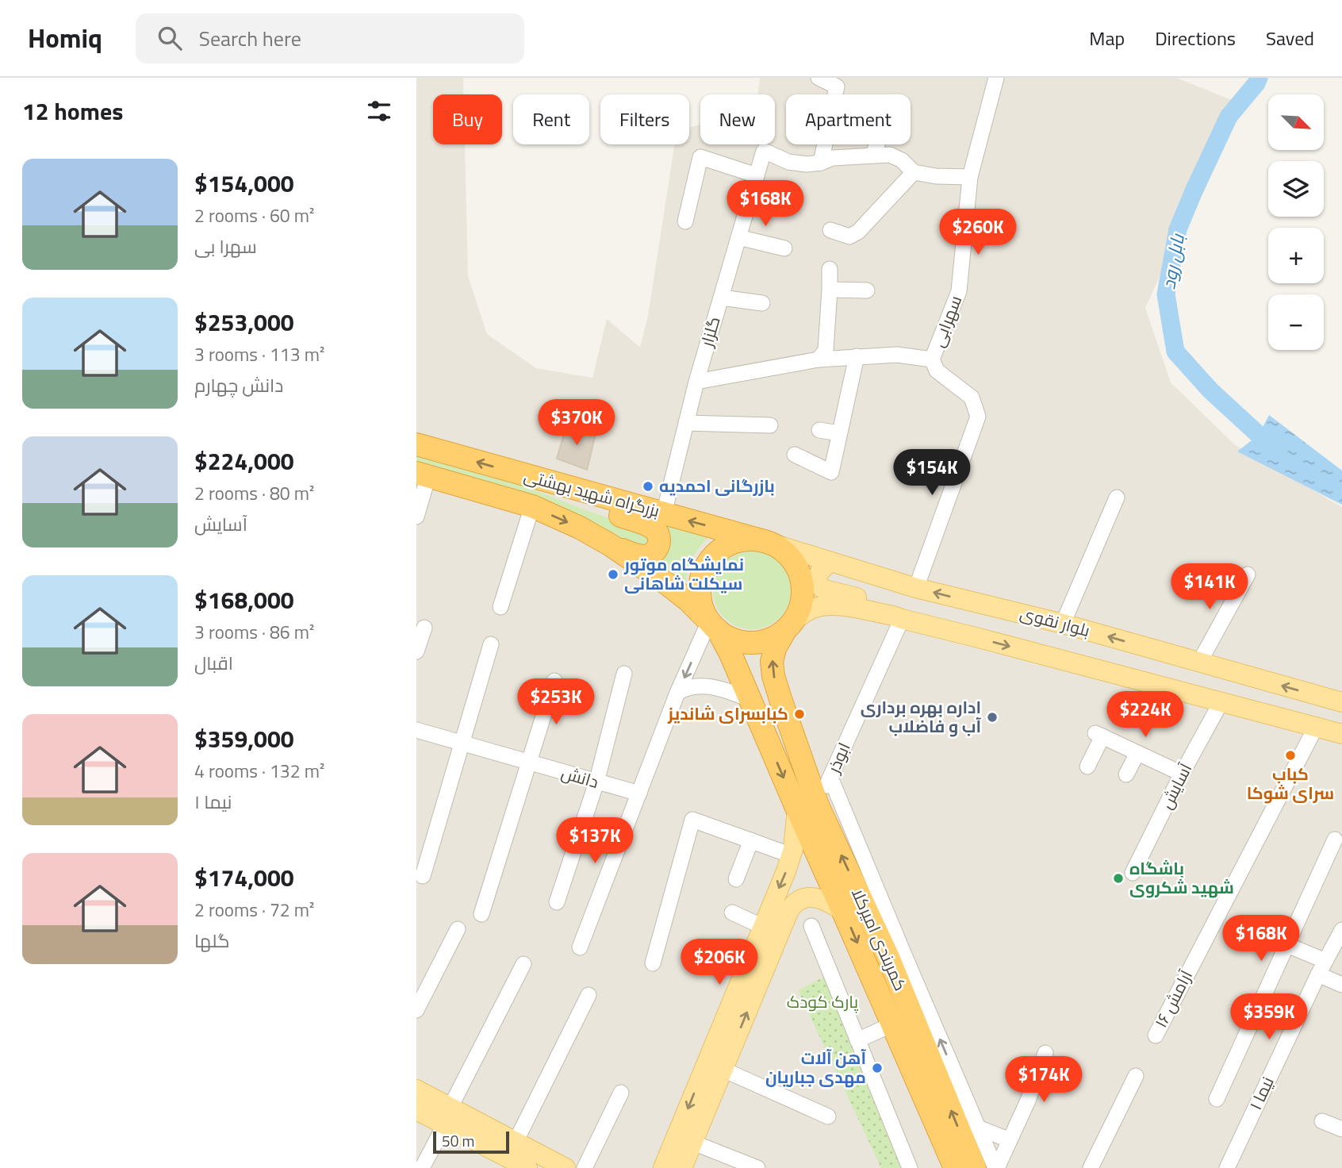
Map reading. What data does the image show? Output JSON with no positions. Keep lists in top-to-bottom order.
{
  "streets": {
    "highway": ["بزرگراه شهید بهشتی", "کمربندی امیرکلا"],
    "main road": ["بلوار نقوی"],
    "street": [
      "سهرابی",
      "گلزار",
      "ابوذر",
      "دانش",
      "آسایش",
      "آرامش ۱۶",
      "نیما ۱"
    ]
  },
  "crossings": [
    ["سهرابی", "بلوار نقوی"],
    ["گلزار", "بزرگراه شهید بهشتی"],
    ["بزرگراه شهید بهشتی", "بلوار نقوی"],
    ["بزرگراه شهید بهشتی", "کمربندی امیرکلا"],
    ["بلوار نقوی", "ابوذر"],
    ["بلوار نقوی", "آسایش"],
    ["بلوار نقوی", "کمربندی امیرکلا"],
    ["بلوار نقوی", "آرامش ۱۶"],
    ["ابوذر", "کمربندی امیرکلا"]
  ],
  "water": ["بابل رود"],
  "parks": ["پارک کودک"],
  "places": [
    "بازرگانی احمدیه",
    "نمایشگاه موتور سیکلت شاهانی",
    "کبابسرای شاندیز",
    "اداره بهره برداری آب و فاضلاب",
    "کباب سرای شوکا",
    "باشگاه شهید شکروی",
    "آهن آلات مهدی جباریان"
  ],
  "scale_bar": "50 m",
  "north": "bottom right",
  "page": {
    "header": "Homiq",
    "search": "Search here",
    "nav": ["Map", "Directions", "Saved"],
    "heading": "12 homes",
    "map_buttons": ["+", "−"],
    "chip": [
      "Buy",
      "Rent",
      "Filters",
      "New",
      "Apartment"
    ],
    "list": [
      {
        "name": "$154,000",
        "note": "2 rooms · 60 m² · سهرا بی"
      },
      {
        "name": "$253,000",
        "note": "3 rooms · 113 m² · دانش چهارم"
      },
      {
        "name": "$224,000",
        "note": "2 rooms · 80 m² · آسایش"
      },
      {
        "name": "$168,000",
        "note": "3 rooms · 86 m² · اقبال"
      },
      {
        "name": "$359,000",
        "note": "4 rooms · 132 m² · نیما ۱"
      },
      {
        "name": "$174,000",
        "note": "2 rooms · 72 m² · گلها"
      }
    ],
    "price": [
      "$168K",
      "$260K",
      "$370K",
      "$154K",
      "$141K",
      "$253K",
      "$224K",
      "$137K",
      "$168K",
      "$206K",
      "$359K",
      "$174K"
    ],
    "scale": "50 m"
  }
}
